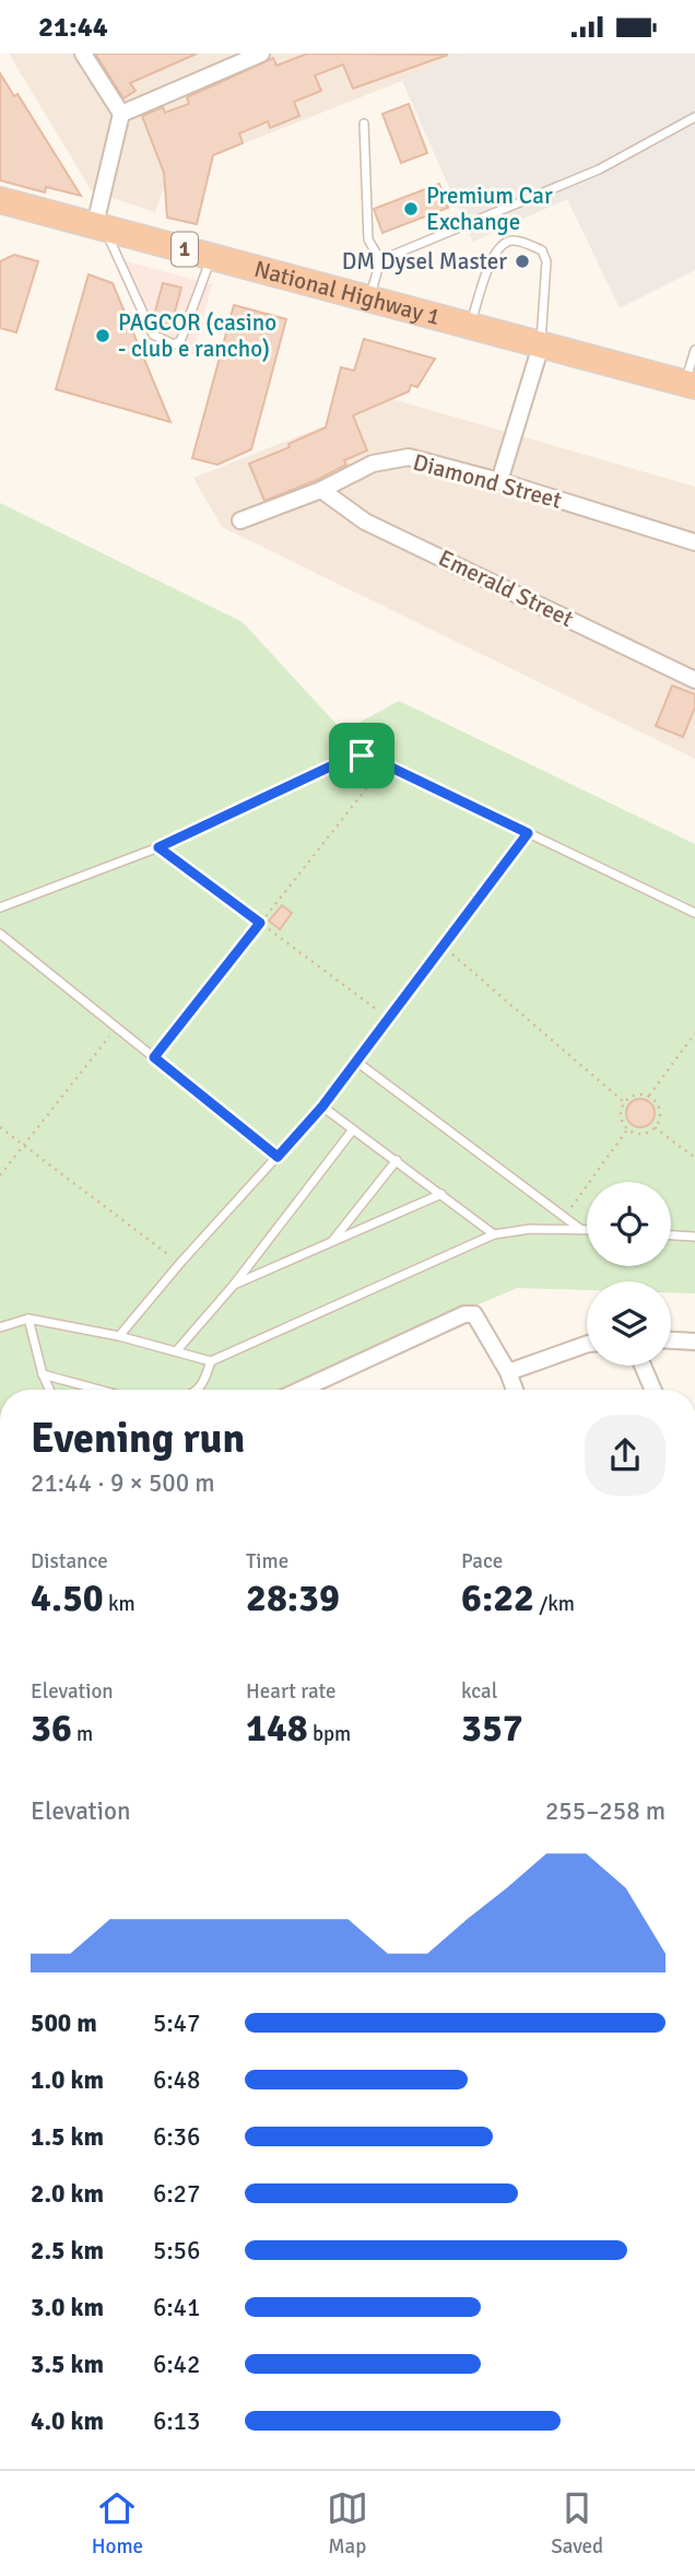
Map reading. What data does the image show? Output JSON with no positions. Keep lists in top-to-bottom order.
{
  "streets": {
    "highway": ["1", "National Highway 1"],
    "street": ["Diamond Street", "Emerald Street"]
  },
  "crossings": [
    ["Diamond Street", "Emerald Street"]
  ],
  "places": ["Premium Car Exchange", "DM Dysel Master", "PAGCOR (casino - club e rancho)"],
  "page": {
    "status": "21:44",
    "heading": ["Evening run", "21:44 · 9 × 500 m"],
    "stats": [
      ["Distance", "4.50 km"],
      ["Time", "28:39"],
      ["Pace", "6:22 /km"],
      ["Elevation", "36 m"],
      ["Heart rate", "148 bpm"],
      ["kcal", "357"]
    ],
    "chart": ["Elevation", "255–258 m"],
    "list": [
      {
        "name": "500 m",
        "note": "5:47"
      },
      {
        "name": "1.0 km",
        "note": "6:48"
      },
      {
        "name": "1.5 km",
        "note": "6:36"
      },
      {
        "name": "2.0 km",
        "note": "6:27"
      },
      {
        "name": "2.5 km",
        "note": "5:56"
      },
      {
        "name": "3.0 km",
        "note": "6:41"
      },
      {
        "name": "3.5 km",
        "note": "6:42"
      },
      {
        "name": "4.0 km",
        "note": "6:13"
      }
    ],
    "tabs": ["Home", "Map", "Saved"]
  }
}
